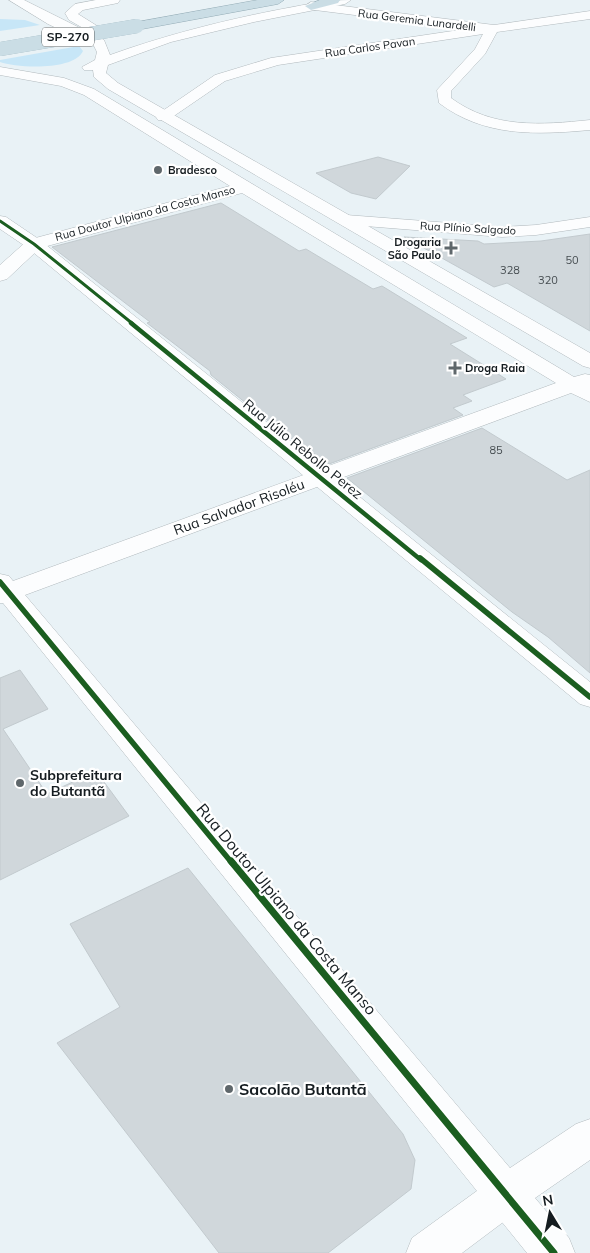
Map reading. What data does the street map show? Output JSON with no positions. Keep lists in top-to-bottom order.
{
  "streets": {
    "highway": ["SP-270"],
    "street": [
      "Rua Geremia Lunardelli",
      "Rua Carlos Pavan",
      "Rua Doutor Ulpiano da Costa Manso",
      "Rua Plínio Salgado",
      "Rua Júlio Rebollo Perez",
      "Rua Salvador Risoléu"
    ]
  },
  "crossings": [
    ["Rua Geremia Lunardelli", "Rua Carlos Pavan"],
    ["Rua Doutor Ulpiano da Costa Manso", "Rua Júlio Rebollo Perez"],
    ["Rua Doutor Ulpiano da Costa Manso", "Rua Salvador Risoléu"],
    ["Rua Júlio Rebollo Perez", "Rua Salvador Risoléu"]
  ],
  "places": {
    "other": ["Bradesco", "Subprefeitura do Butantã", "Sacolão Butantã"],
    "health": ["Drogaria São Paulo", "Droga Raia"]
  },
  "house_numbers": [
    "50",
    "328",
    "320",
    "85"
  ],
  "north": "top"
}
